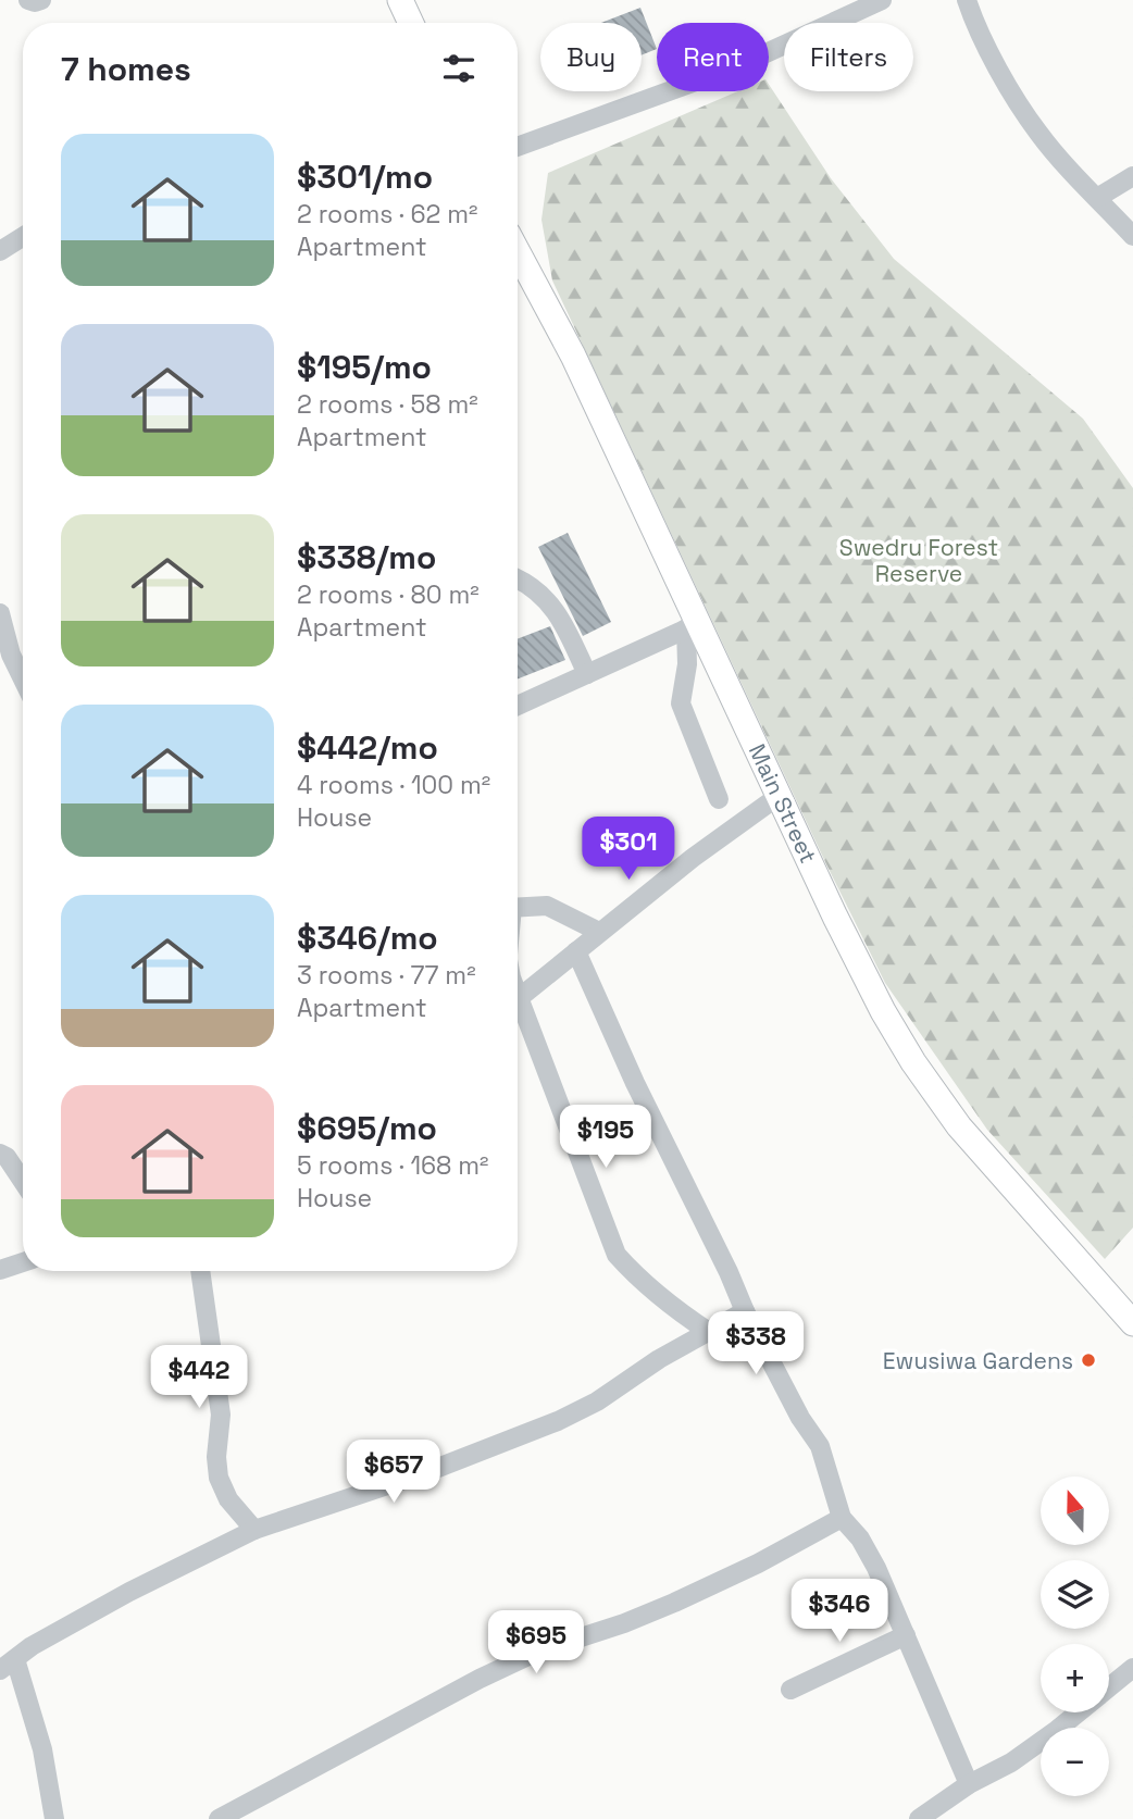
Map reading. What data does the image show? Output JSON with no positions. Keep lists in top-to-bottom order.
{
  "streets": {
    "main road": ["Main Street"]
  },
  "parks": ["Swedru Forest Reserve"],
  "places": ["Ewusiwa Gardens"],
  "north": "top",
  "page": {
    "chip": ["Buy", "Rent", "Filters"],
    "heading": "7 homes",
    "list": [
      {
        "name": "$301/mo",
        "note": "2 rooms · 62 m² · Apartment"
      },
      {
        "name": "$195/mo",
        "note": "2 rooms · 58 m² · Apartment"
      },
      {
        "name": "$338/mo",
        "note": "2 rooms · 80 m² · Apartment"
      },
      {
        "name": "$442/mo",
        "note": "4 rooms · 100 m² · House"
      },
      {
        "name": "$346/mo",
        "note": "3 rooms · 77 m² · Apartment"
      },
      {
        "name": "$695/mo",
        "note": "5 rooms · 168 m² · House"
      }
    ],
    "price": [
      "$301",
      "$195",
      "$338",
      "$442",
      "$657",
      "$346",
      "$695"
    ],
    "map_buttons": ["+", "−"]
  }
}
